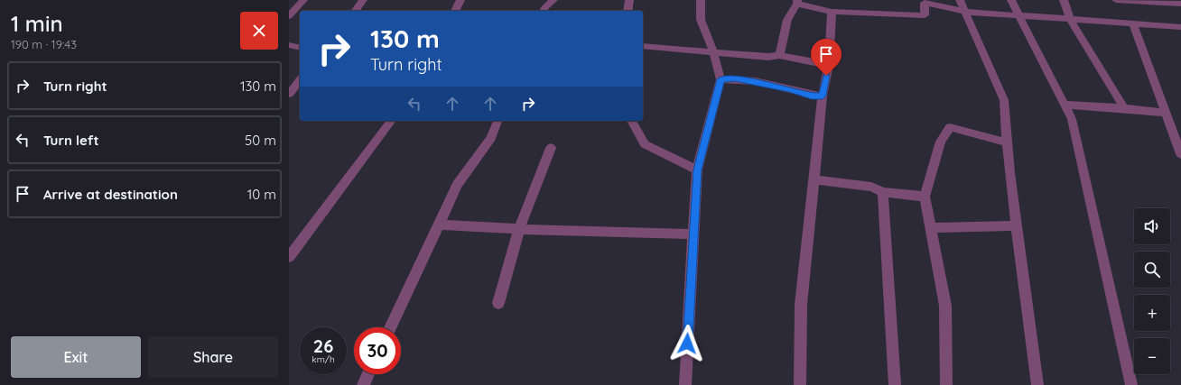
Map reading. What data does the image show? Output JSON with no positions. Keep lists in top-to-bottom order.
{
  "page": {
    "heading": ["1 min", "190 m · 19:43"],
    "turn": ["130 m", "Turn right"],
    "list": [
      {
        "name": "Turn right",
        "value": "130 m"
      },
      {
        "name": "Turn left",
        "value": "50 m"
      },
      {
        "name": "Arrive at destination",
        "value": "10 m"
      }
    ],
    "map_buttons": ["+", "−"],
    "speed": "26 km/h",
    "limit": "30",
    "buttons": ["Exit", "Share"]
  }
}
